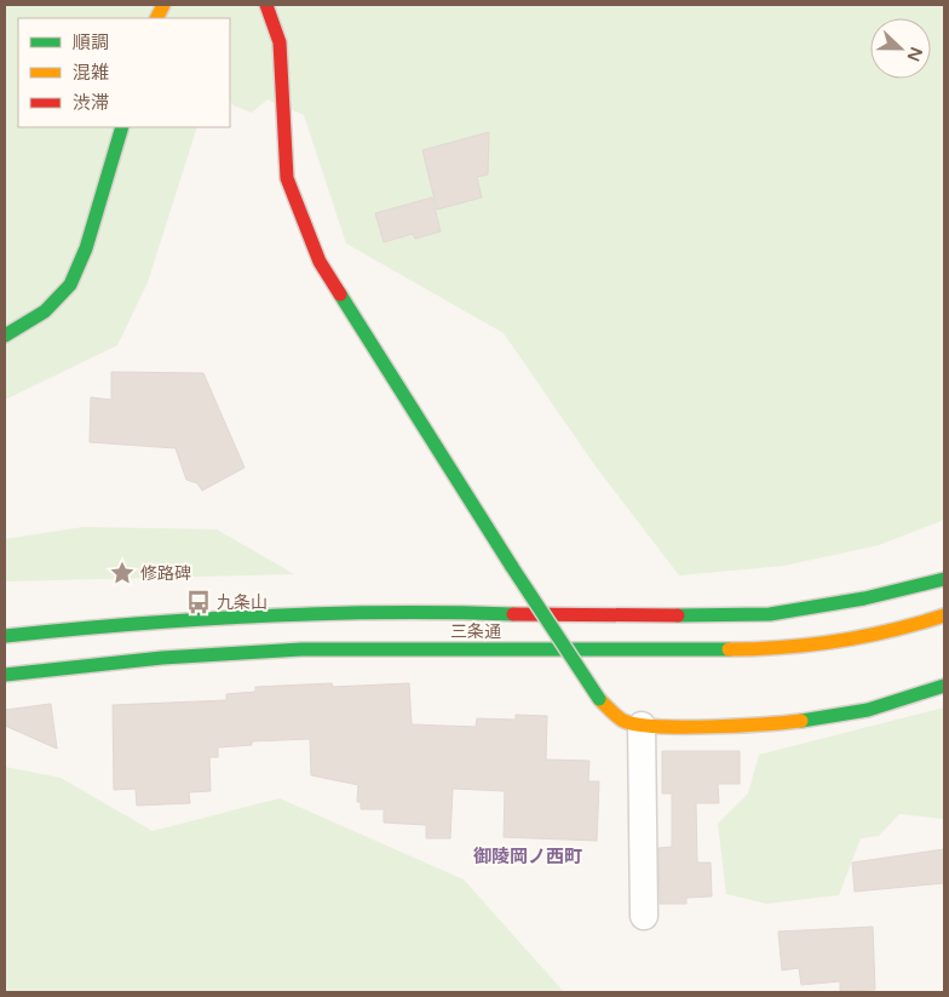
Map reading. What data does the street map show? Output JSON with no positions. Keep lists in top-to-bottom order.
{
  "streets": {
    "main road": ["三条通"]
  },
  "districts": ["御陵岡ノ西町"],
  "places": {
    "place": ["修路碑"],
    "bus stop": ["九条山"]
  },
  "legend": ["順調", "混雑", "渋滞"],
  "north": "right"
}
